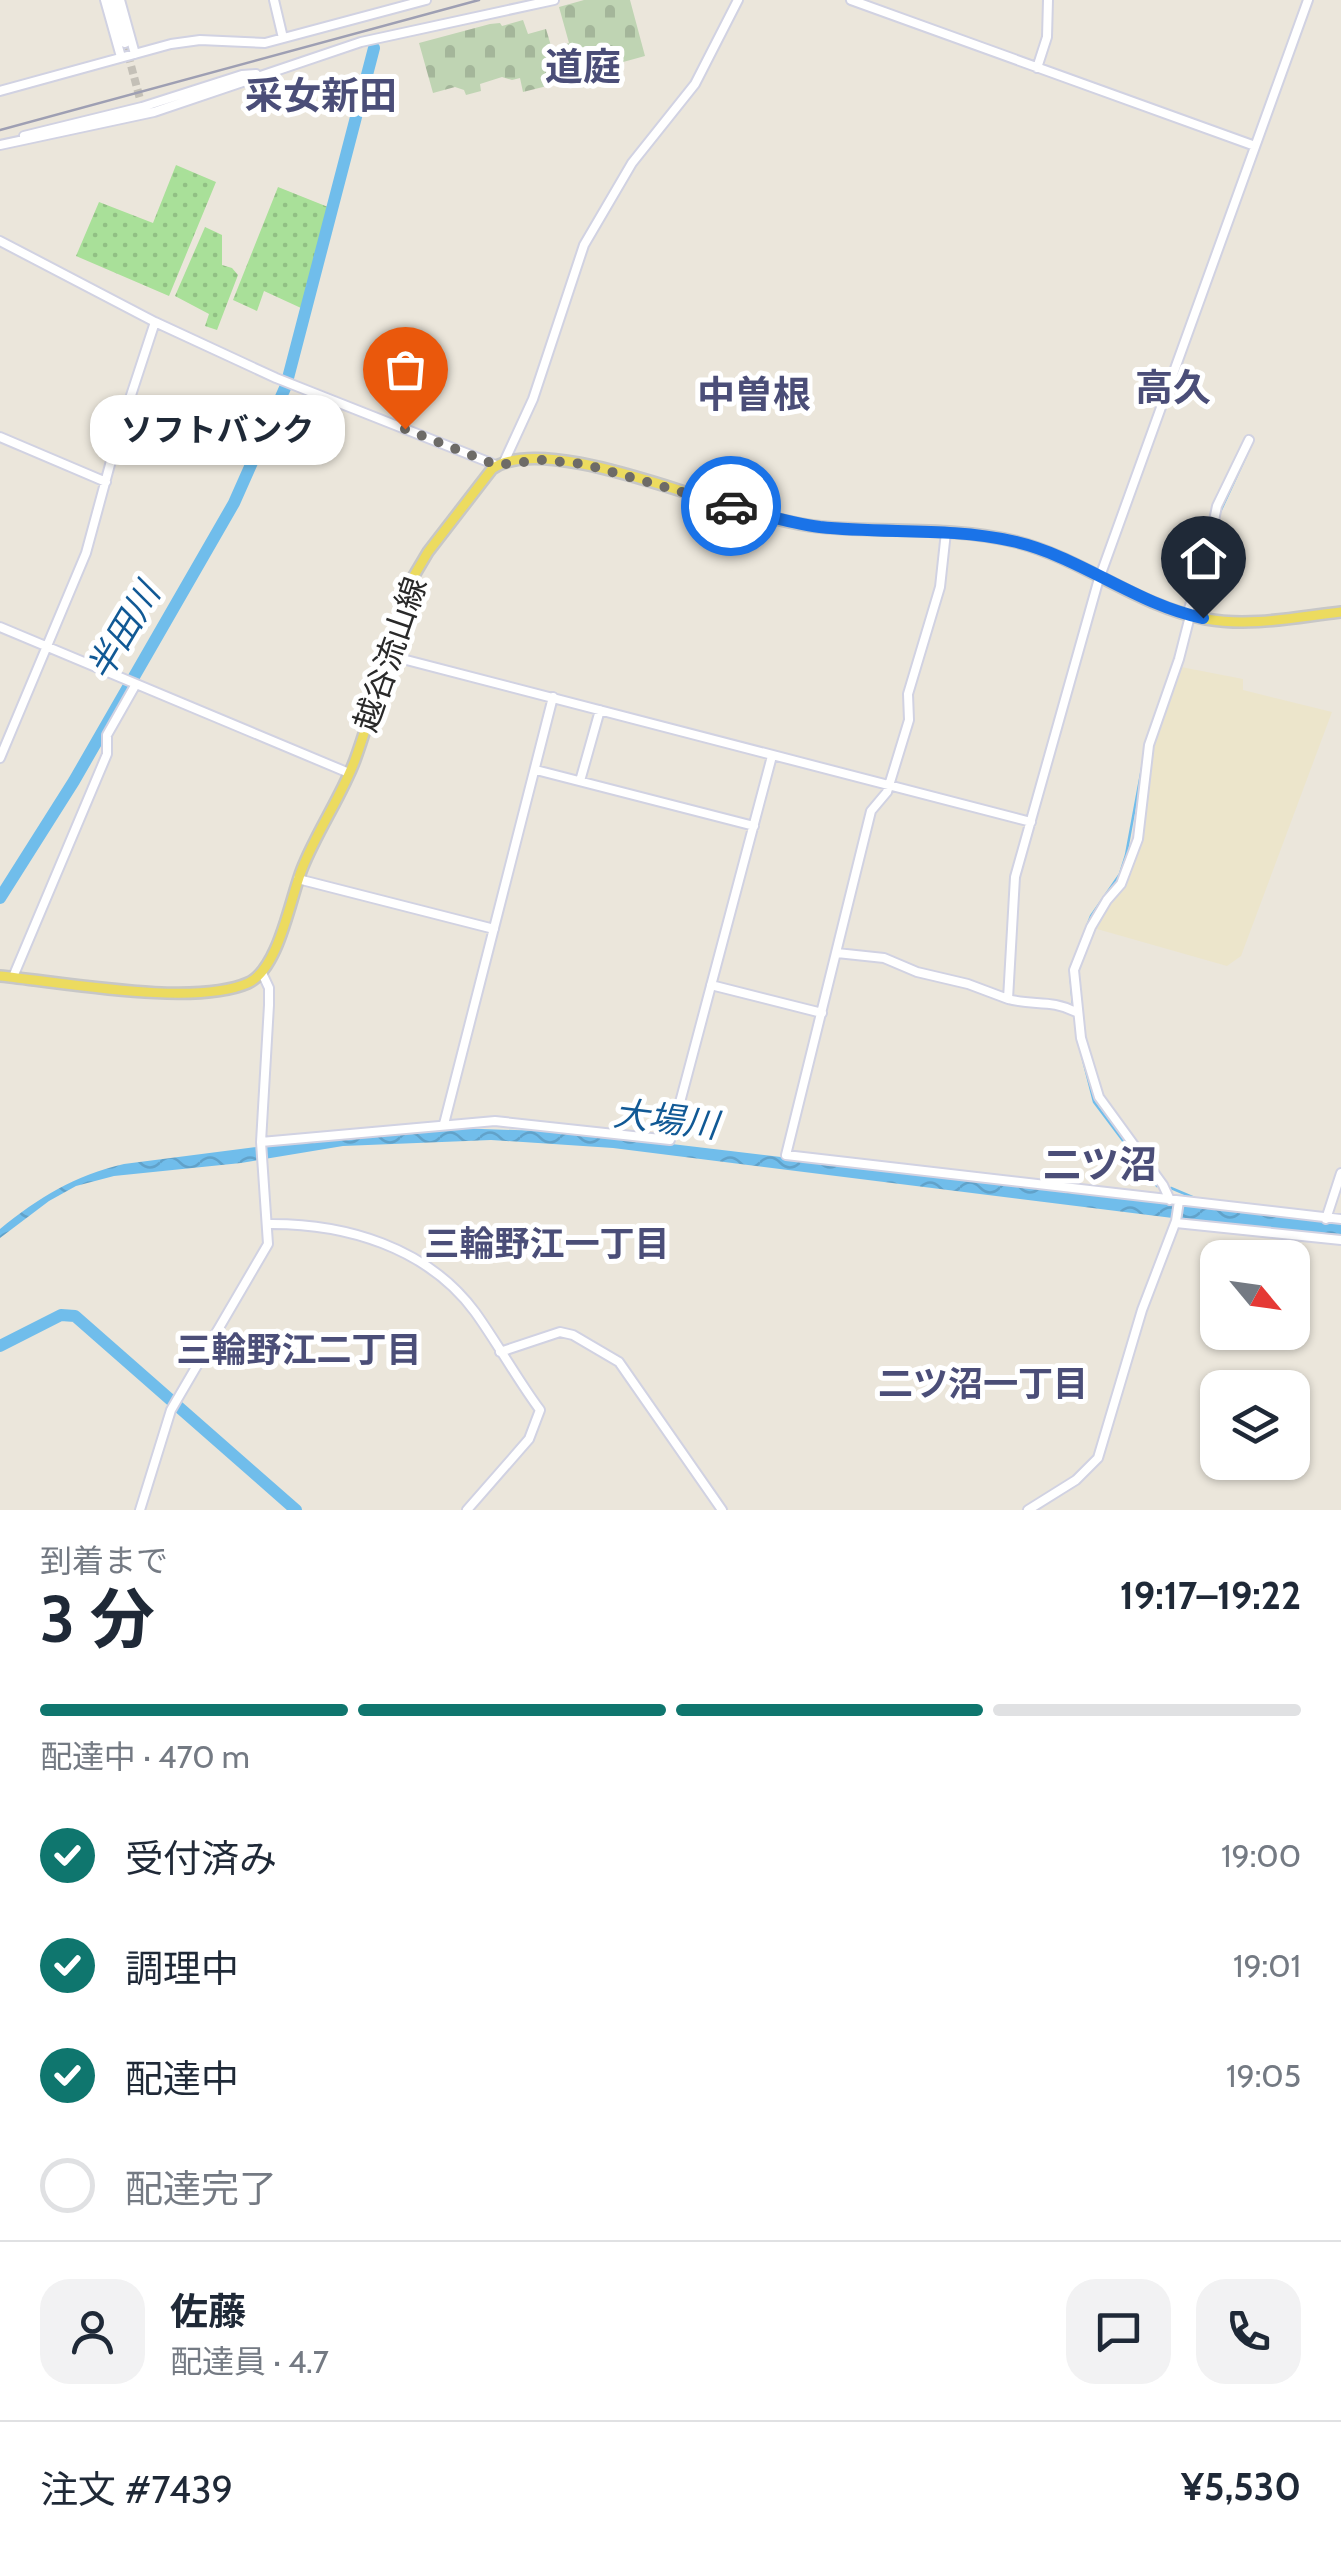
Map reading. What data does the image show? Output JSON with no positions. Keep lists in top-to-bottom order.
{
  "streets": {
    "main road": ["越谷流山線"]
  },
  "districts": [
    "道庭",
    "采女新田",
    "高久",
    "中曽根",
    "二ツ沼",
    "三輪野江一丁目",
    "三輪野江二丁目",
    "二ツ沼一丁目"
  ],
  "water": ["半田川", "大場川"],
  "places": ["ソフトバンク"],
  "north": "bottom right",
  "page": {
    "bubble": "ソフトバンク",
    "heading": ["3 分", "到着まで", "19:17–19:22"],
    "panel": [
      "佐藤",
      "配達員 · 4.7",
      "注文 #7439",
      "¥5,530"
    ],
    "bar": "配達中 · 470 m",
    "list": [
      ["受付済み", "19:00"],
      ["調理中", "19:01"],
      ["配達中", "19:05"],
      "配達完了"
    ]
  }
}
